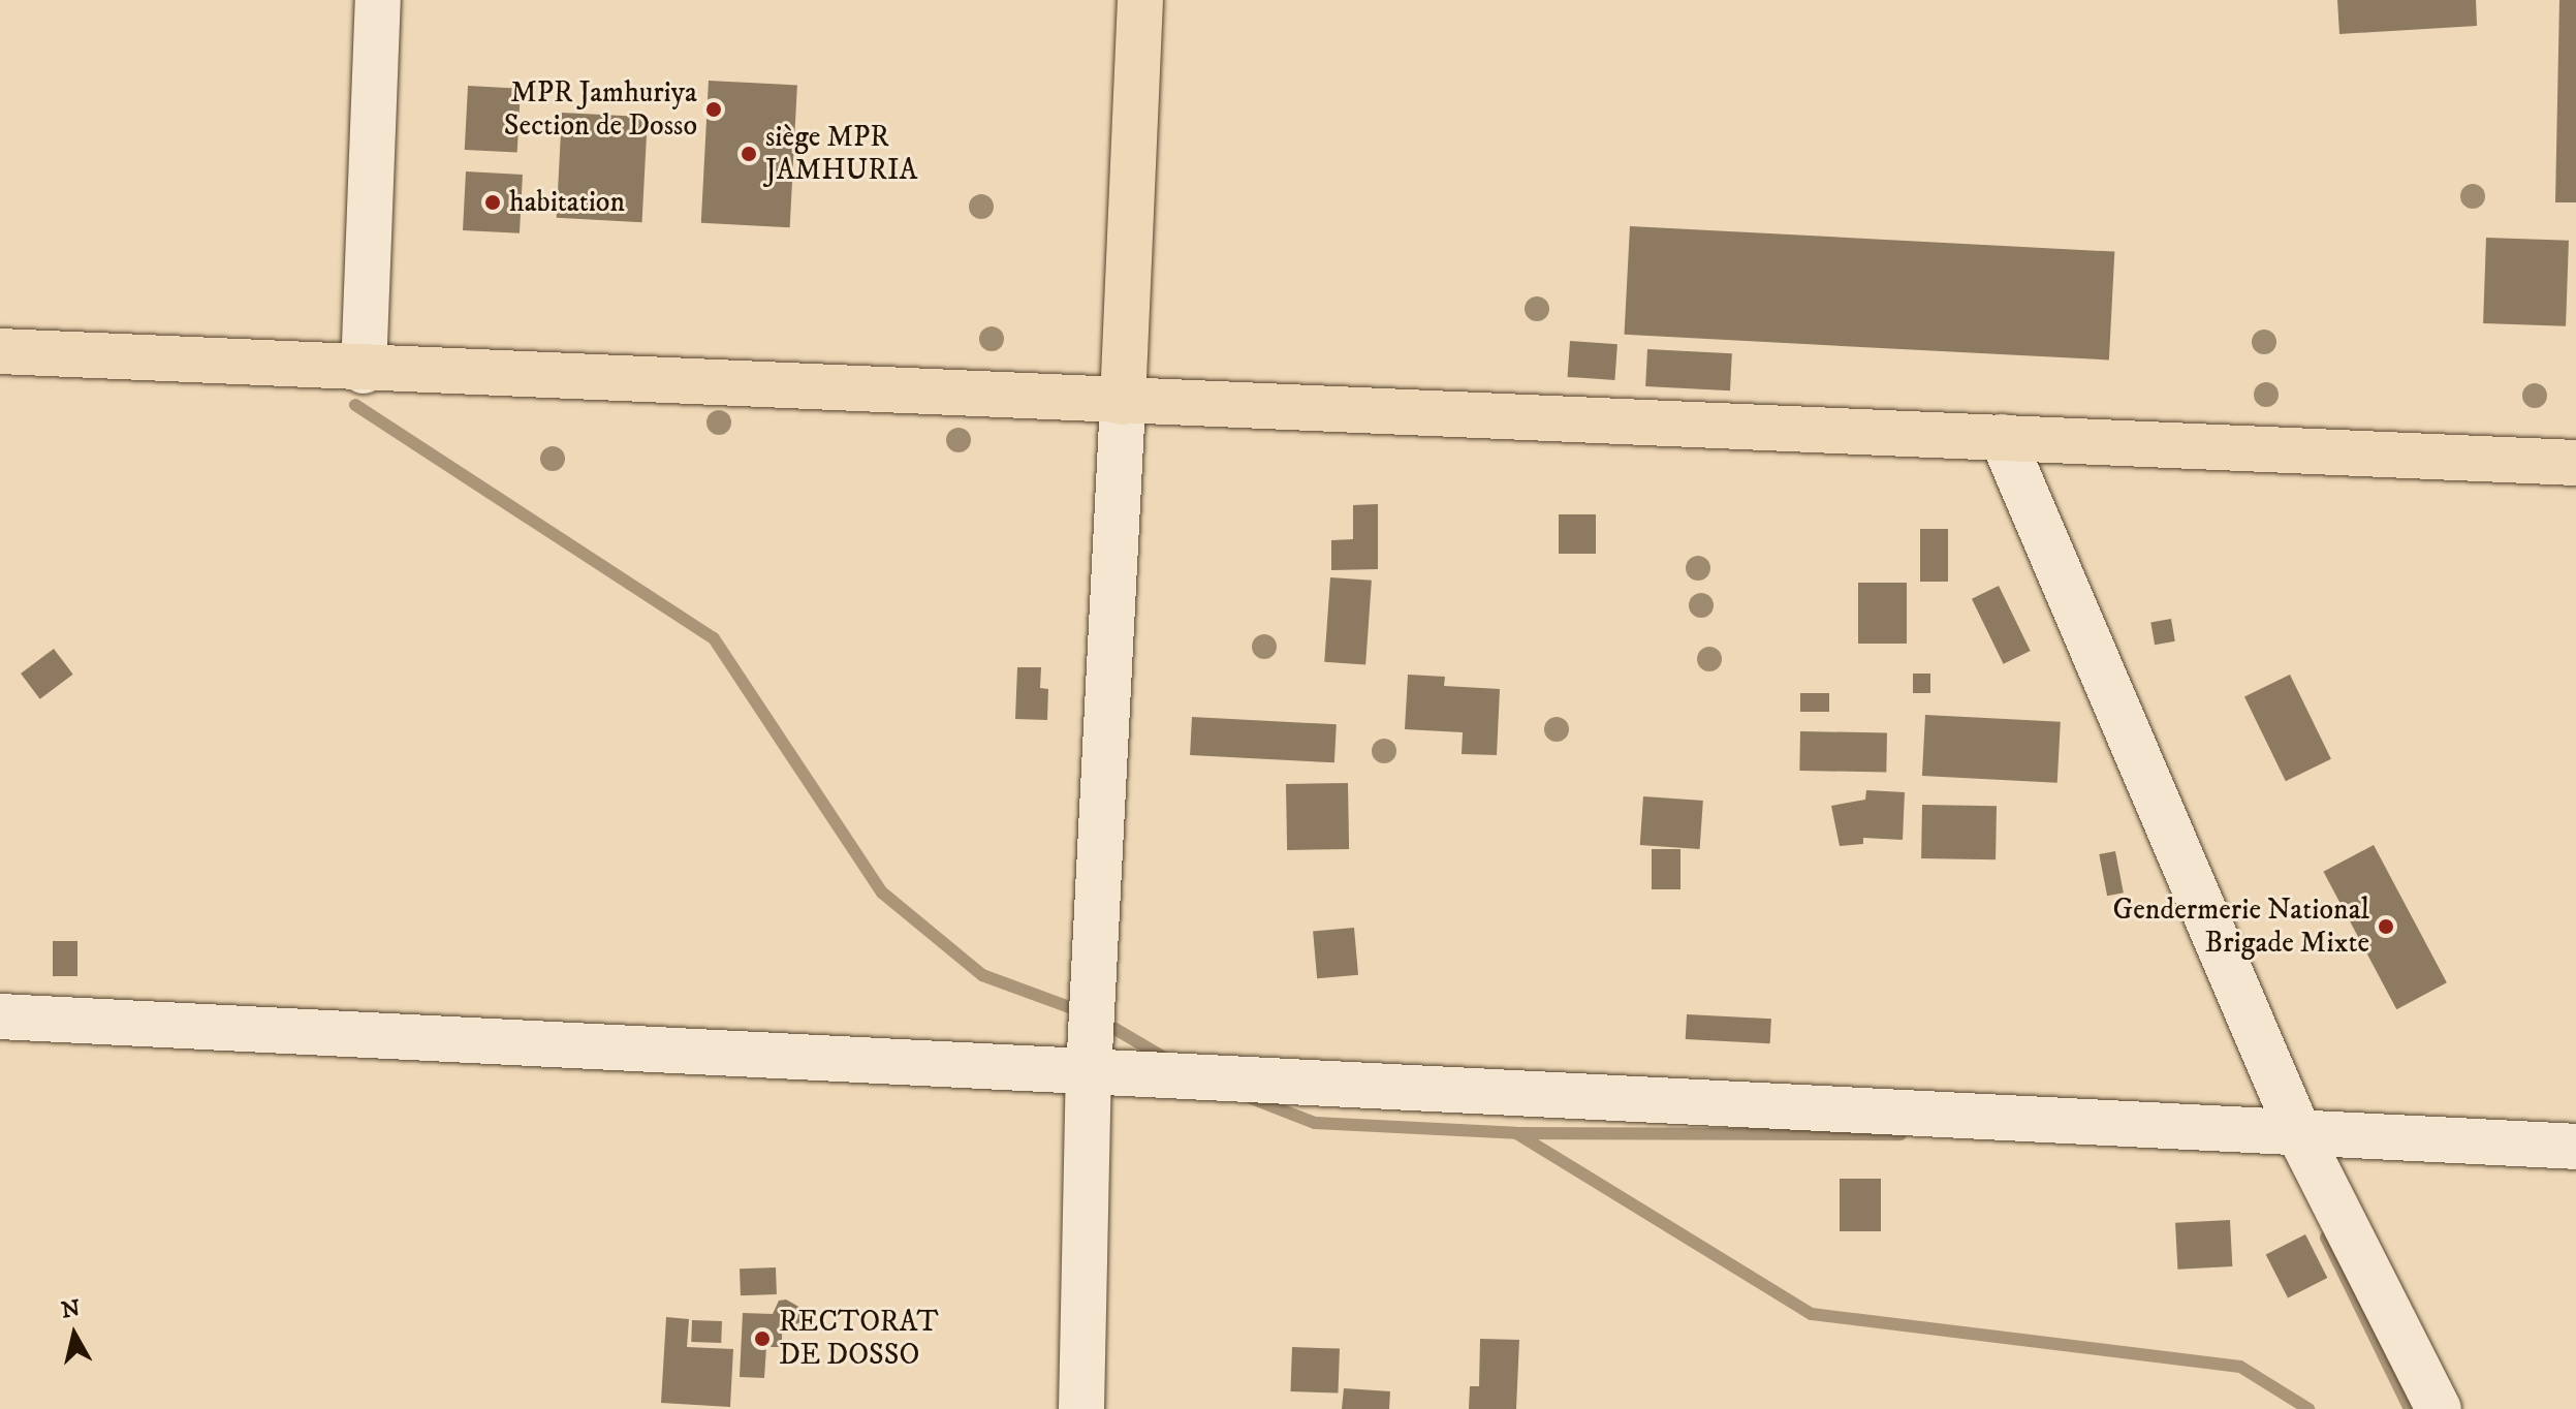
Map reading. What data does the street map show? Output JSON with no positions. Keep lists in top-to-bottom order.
{
  "places": [
    "MPR Jamhuriya Section de Dosso",
    "siège MPR JAMHURIA",
    "habitation",
    "Gendermerie National Brigade Mixte",
    "RECTORAT DE DOSSO"
  ],
  "north": "top"
}
